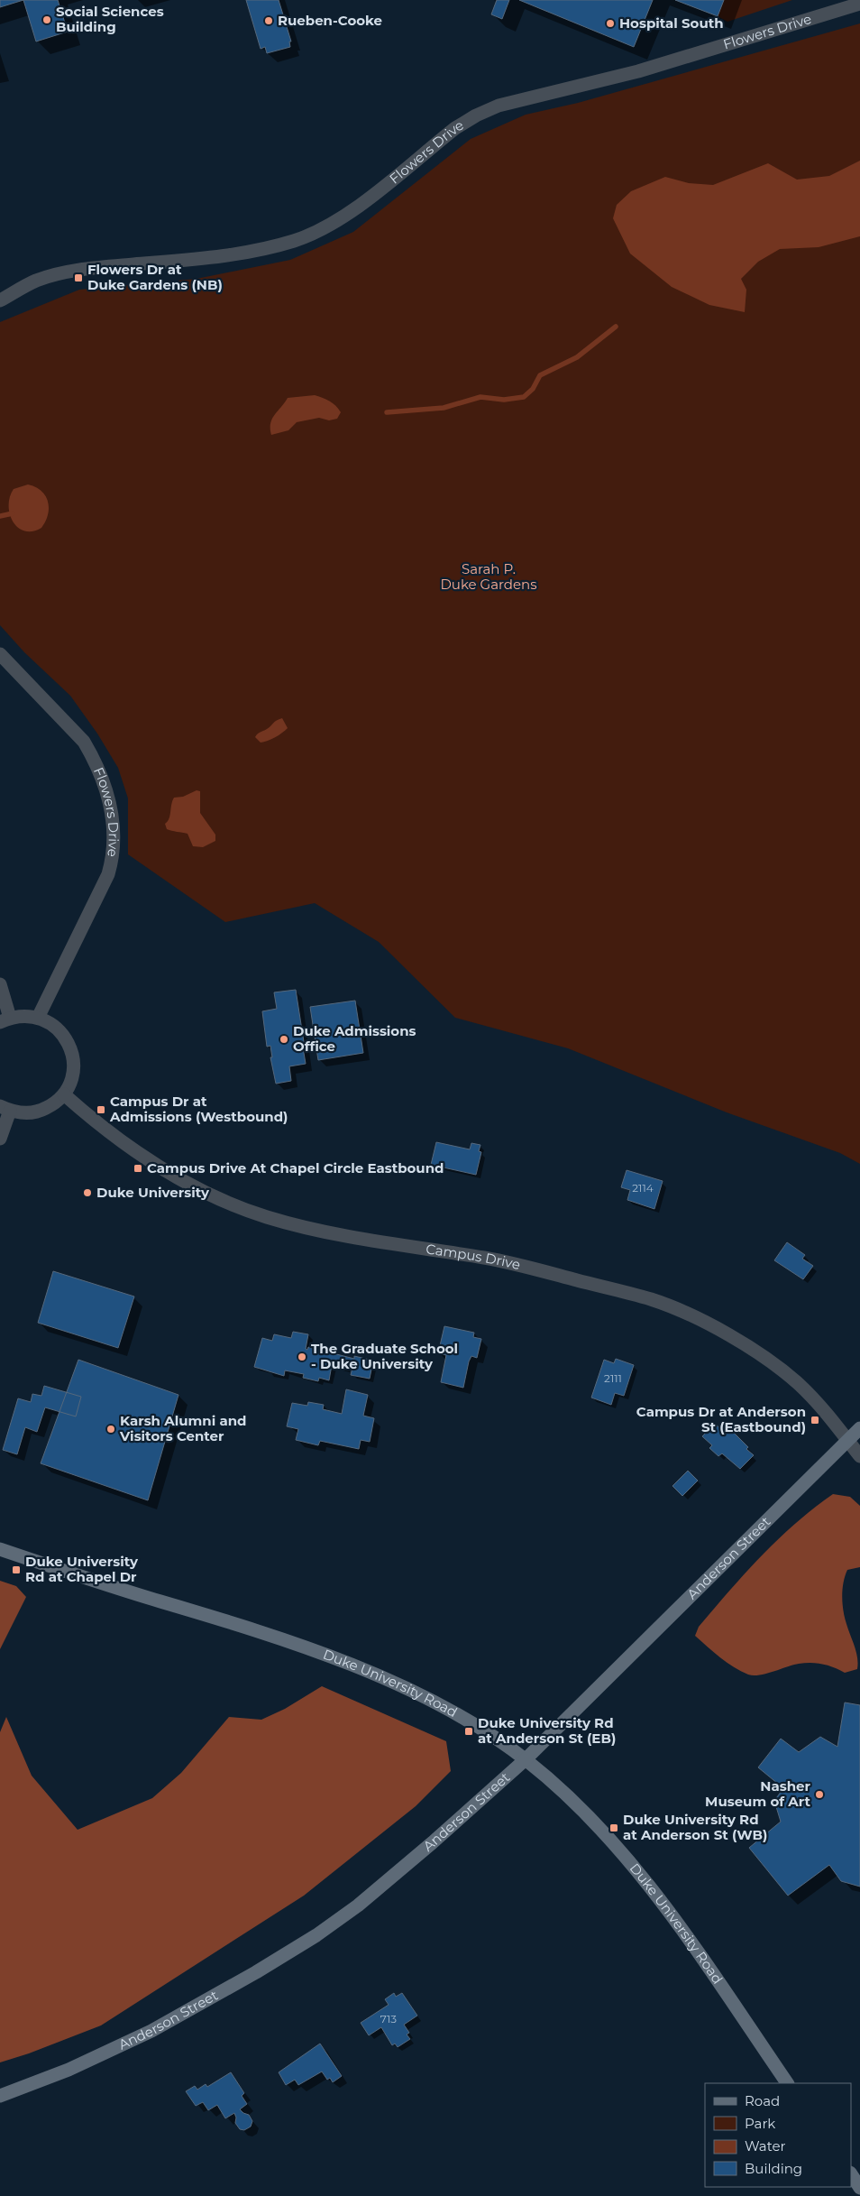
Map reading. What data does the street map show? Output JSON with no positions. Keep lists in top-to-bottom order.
{
  "streets": {
    "street": [
      "Flowers Drive",
      "Campus Drive",
      "Anderson Street",
      "Duke University Road"
    ]
  },
  "crossings": [
    ["Campus Drive", "Anderson Street"],
    ["Anderson Street", "Duke University Road"]
  ],
  "parks": ["Sarah P. Duke Gardens"],
  "places": {
    "other": [
      "Social Sciences Building",
      "Rueben-Cooke",
      "Hospital South",
      "Duke Admissions Office",
      "Duke University",
      "The Graduate School - Duke University",
      "Karsh Alumni and Visitors Center",
      "Nasher Museum of Art"
    ],
    "transit": [
      "Flowers Dr at Duke Gardens (NB)",
      "Campus Dr at Admissions (Westbound)",
      "Campus Drive At Chapel Circle Eastbound",
      "Campus Dr at Anderson St (Eastbound)",
      "Duke University Rd at Chapel Dr",
      "Duke University Rd at Anderson St (EB)",
      "Duke University Rd at Anderson St (WB)"
    ]
  },
  "house_numbers": ["2114", "2111", "713"],
  "legend": [
    "Road",
    "Park",
    "Water",
    "Building"
  ]
}
